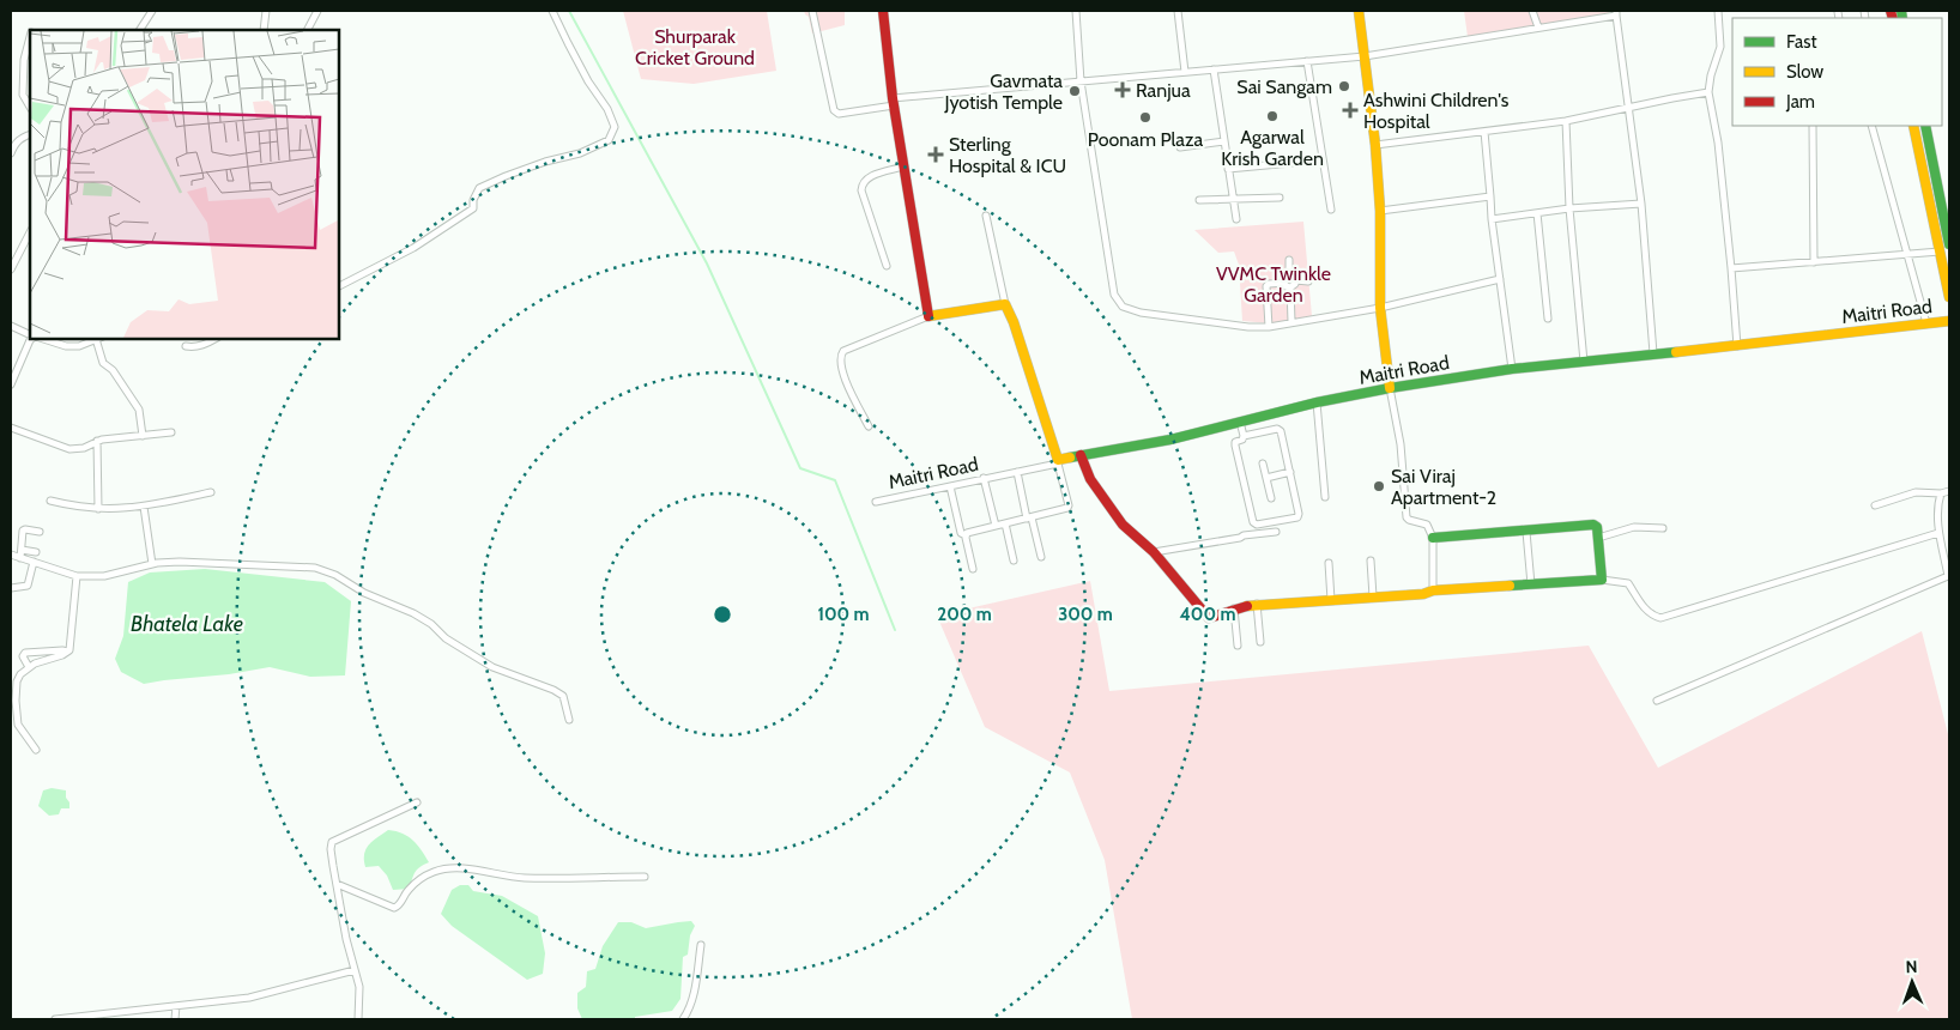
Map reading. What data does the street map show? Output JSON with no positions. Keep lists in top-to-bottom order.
{
  "streets": {
    "street": ["Maitri Road"]
  },
  "water": ["Bhatela Lake"],
  "parks": ["Shurparak Cricket Ground", "VVMC Twinkle Garden"],
  "places": {
    "other": [
      "Sai Sangam",
      "Gavmata Jyotish Temple",
      "Agarwal Krish Garden",
      "Poonam Plaza",
      "Sai Viraj Apartment-2"
    ],
    "health": ["Ranjua", "Ashwini Children's Hospital", "Sterling Hospital & ICU"]
  },
  "legend": ["Fast", "Slow", "Jam"],
  "north": "top",
  "rings": [
    "100 m",
    "200 m",
    "300 m",
    "400 m"
  ]
}
